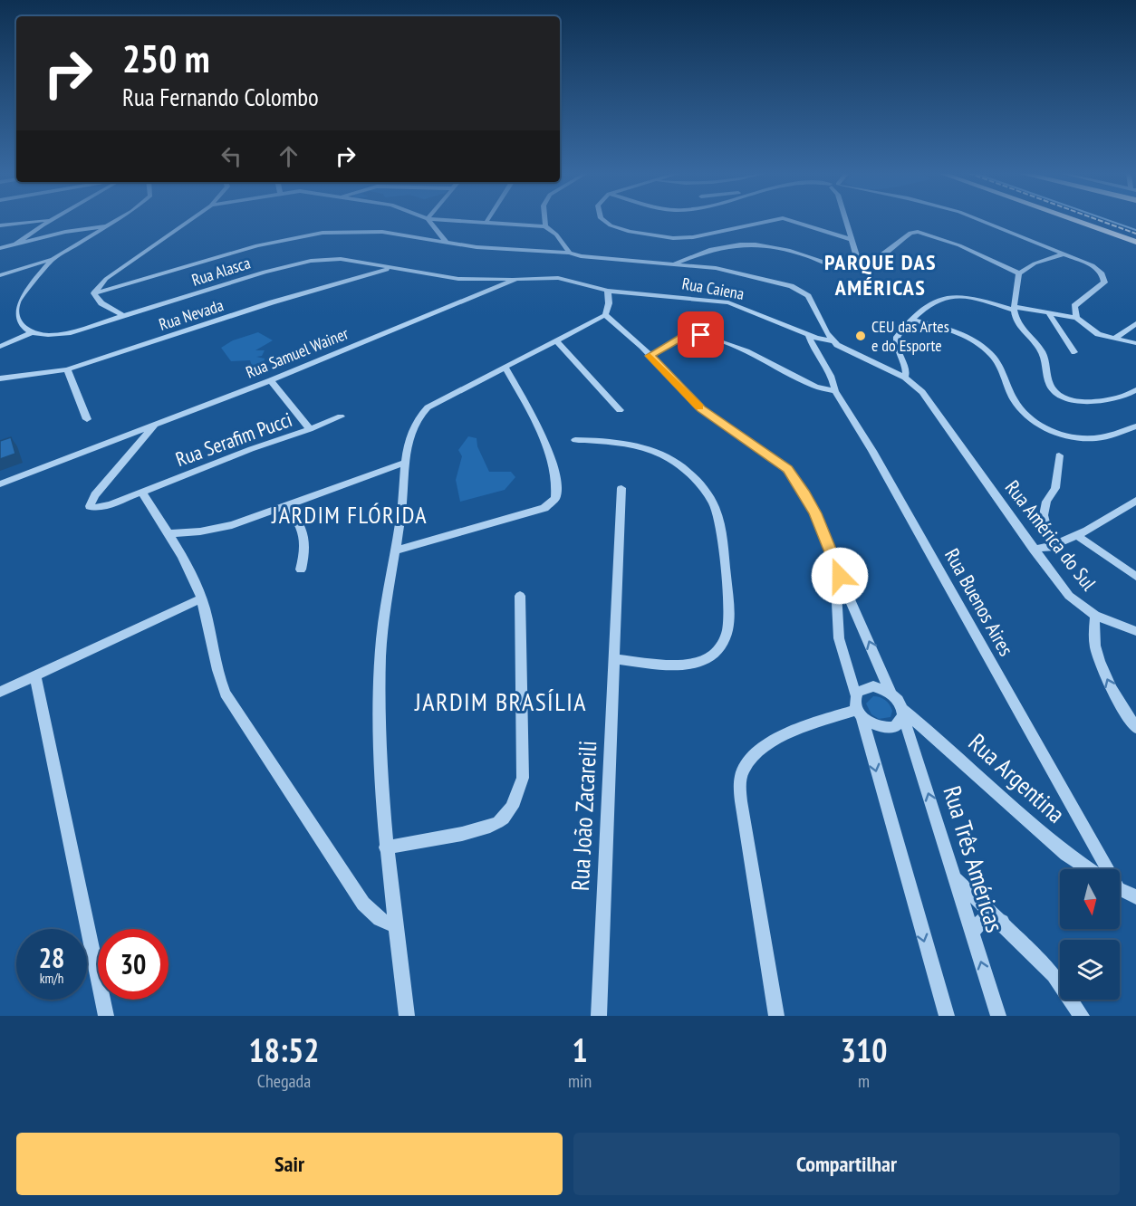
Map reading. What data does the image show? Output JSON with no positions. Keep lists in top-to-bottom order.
{
  "streets": {
    "street": [
      "Rua Alasca",
      "Rua Caiena",
      "Rua Nevada",
      "Rua Samuel Wainer",
      "Rua Serafim Pucci",
      "Rua América do Sul",
      "Rua Buenos Aires",
      "Rua Argentina",
      "Rua João Zacareili",
      "Rua Três Américas"
    ]
  },
  "crossings": [
    ["Rua Alasca", "Rua Nevada"],
    ["Rua Alasca", "Rua Samuel Wainer"],
    ["Rua Caiena", "Rua Samuel Wainer"],
    ["Rua Caiena", "Rua América do Sul"],
    ["Rua Caiena", "Rua Buenos Aires"],
    ["Rua Samuel Wainer", "Rua Serafim Pucci"],
    ["Rua Argentina", "Rua Três Américas"]
  ],
  "districts": ["PARQUE DAS AMÉRICAS", "JARDIM FLÓRIDA", "JARDIM BRASÍLIA"],
  "places": ["CEU das Artes e do Esporte"],
  "north": "bottom",
  "page": {
    "turn": ["250 m", "Rua Fernando Colombo"],
    "speed": "28 km/h",
    "limit": "30",
    "eta": [
      "18:52",
      "Chegada",
      "1",
      "min",
      "310",
      "m"
    ],
    "buttons": ["Sair", "Compartilhar"]
  }
}
